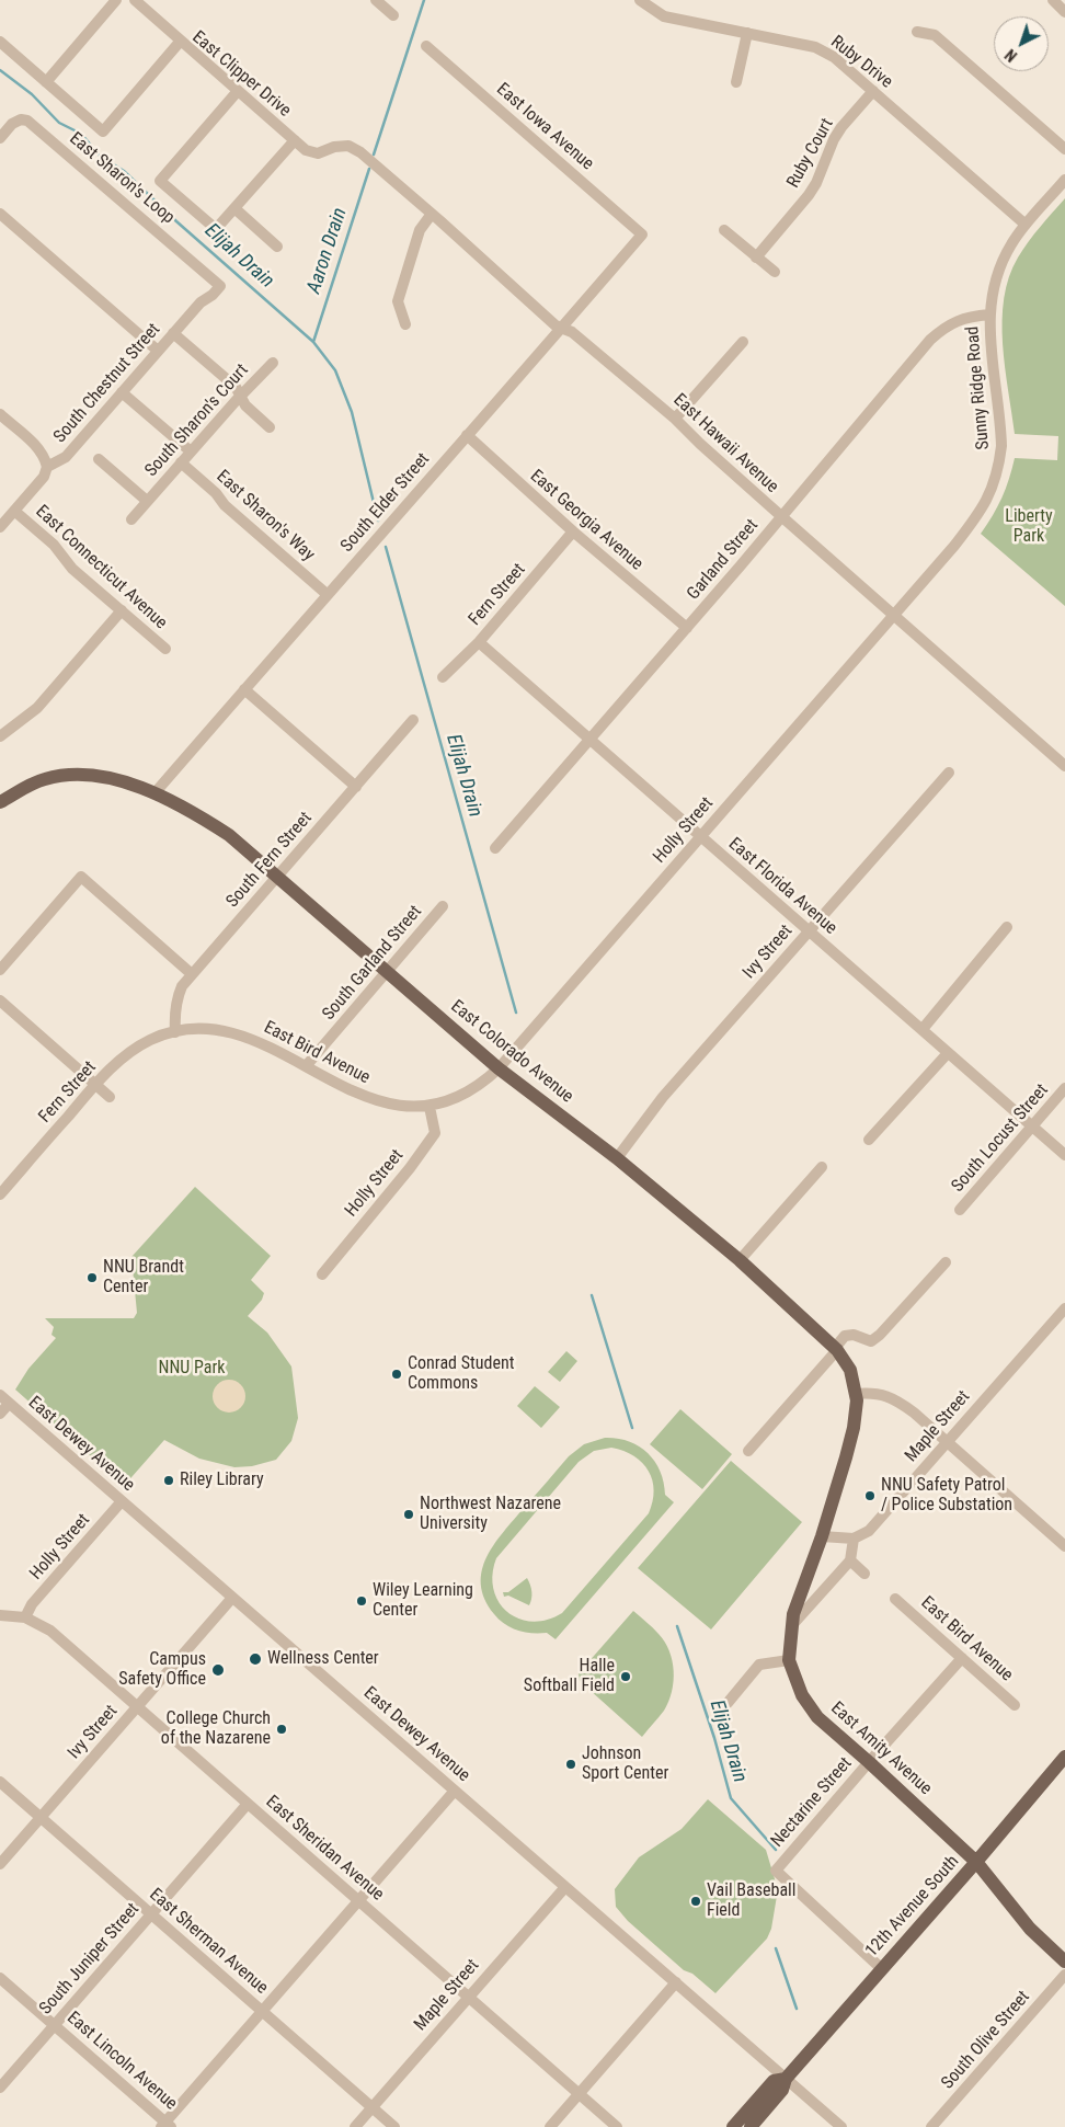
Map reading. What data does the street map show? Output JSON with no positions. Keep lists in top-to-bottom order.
{
  "streets": {
    "main road": ["East Colorado Avenue", "East Amity Avenue", "12th Avenue South"],
    "street": [
      "Ruby Drive",
      "East Clipper Drive",
      "East Iowa Avenue",
      "Ruby Court",
      "East Sharon's Loop",
      "South Chestnut Street",
      "Sunny Ridge Road",
      "South Sharon's Court",
      "East Hawaii Avenue",
      "South Elder Street",
      "East Sharon's Way",
      "East Georgia Avenue",
      "Garland Street",
      "East Connecticut Avenue",
      "Fern Street",
      "Holly Street",
      "South Fern Street",
      "East Florida Avenue",
      "Ivy Street",
      "South Garland Street",
      "East Bird Avenue",
      "South Locust Street",
      "Maple Street",
      "East Dewey Avenue",
      "Nectarine Street",
      "East Sheridan Avenue",
      "East Sherman Avenue",
      "South Juniper Street",
      "South Olive Street",
      "East Lincoln Avenue"
    ]
  },
  "crossings": [
    ["Ruby Drive", "Ruby Court"],
    ["Ruby Drive", "Sunny Ridge Road"],
    ["East Clipper Drive", "East Hawaii Avenue"],
    ["East Iowa Avenue", "South Elder Street"],
    ["East Sharon's Loop", "South Chestnut Street"],
    ["South Chestnut Street", "East Connecticut Avenue"],
    ["Sunny Ridge Road", "East Hawaii Avenue"],
    ["Sunny Ridge Road", "Garland Street"],
    ["Sunny Ridge Road", "Holly Street"],
    ["South Sharon's Court", "East Sharon's Way"],
    ["East Hawaii Avenue", "South Elder Street"],
    ["East Hawaii Avenue", "Garland Street"],
    ["East Hawaii Avenue", "Holly Street"],
    ["South Elder Street", "East Sharon's Way"],
    ["South Elder Street", "East Georgia Avenue"],
    ["South Elder Street", "East Colorado Avenue"],
    ["East Georgia Avenue", "Garland Street"],
    ["East Georgia Avenue", "Fern Street"],
    ["Garland Street", "East Florida Avenue"],
    ["Fern Street", "South Fern Street"],
    ["Fern Street", "East Florida Avenue"],
    ["Fern Street", "East Bird Avenue"],
    ["Holly Street", "East Florida Avenue"],
    ["Holly Street", "East Colorado Avenue"],
    ["Holly Street", "East Bird Avenue"],
    ["Holly Street", "East Dewey Avenue"],
    ["Holly Street", "East Sheridan Avenue"],
    ["South Fern Street", "East Colorado Avenue"],
    ["South Fern Street", "East Bird Avenue"],
    ["East Florida Avenue", "Ivy Street"],
    ["East Florida Avenue", "South Locust Street"],
    ["Ivy Street", "East Colorado Avenue"],
    ["Ivy Street", "East Dewey Avenue"],
    ["Ivy Street", "East Sheridan Avenue"],
    ["Ivy Street", "East Sherman Avenue"],
    ["South Garland Street", "East Colorado Avenue"],
    ["South Garland Street", "East Bird Avenue"],
    ["East Colorado Avenue", "East Bird Avenue"],
    ["East Bird Avenue", "Nectarine Street"],
    ["Maple Street", "East Dewey Avenue"],
    ["Maple Street", "East Sheridan Avenue"],
    ["Maple Street", "East Sherman Avenue"],
    ["East Dewey Avenue", "12th Avenue South"],
    ["East Amity Avenue", "Nectarine Street"],
    ["East Amity Avenue", "12th Avenue South"],
    ["Nectarine Street", "12th Avenue South"],
    ["East Sheridan Avenue", "South Juniper Street"],
    ["East Sherman Avenue", "South Juniper Street"],
    ["South Juniper Street", "East Lincoln Avenue"]
  ],
  "water": ["Aaron Drain", "Elijah Drain"],
  "parks": ["Liberty Park", "NNU Park"],
  "places": [
    "NNU Brandt Center",
    "Conrad Student Commons",
    "Riley Library",
    "NNU Safety Patrol / Police Substation",
    "Northwest Nazarene University",
    "Wiley Learning Center",
    "Wellness Center",
    "Campus Safety Office",
    "Halle Softball Field",
    "College Church of the Nazarene",
    "Johnson Sport Center",
    "Vail Baseball Field"
  ],
  "north": "bottom left"
}
